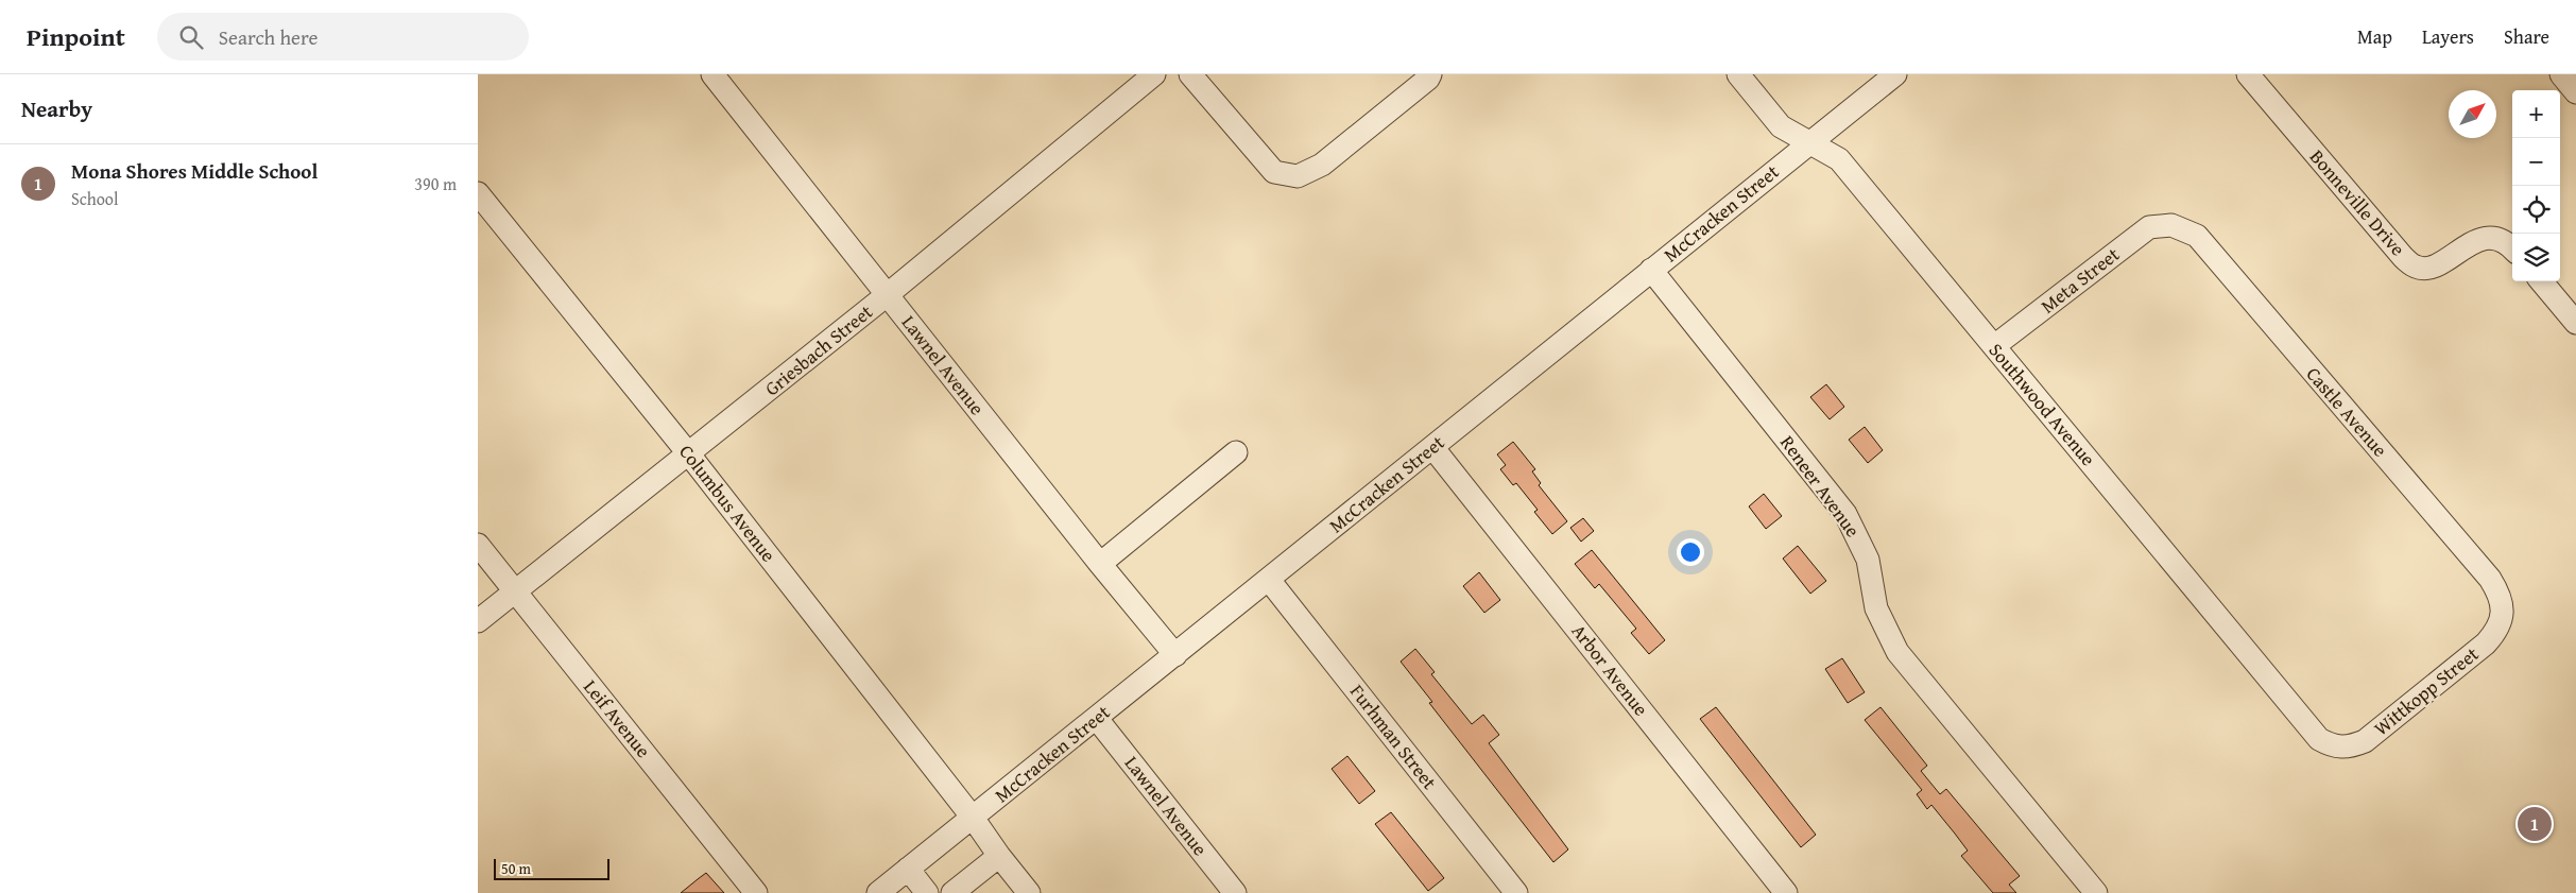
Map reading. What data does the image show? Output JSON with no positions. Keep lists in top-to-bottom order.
{
  "streets": {
    "street": [
      "Bonneville Drive",
      "McCracken Street",
      "Meta Street",
      "Griesbach Street",
      "Lawnel Avenue",
      "Southwood Avenue",
      "Castle Avenue",
      "Reneer Avenue",
      "Columbus Avenue",
      "Arbor Avenue",
      "Wittkopp Street",
      "Leif Avenue",
      "Furhman Street"
    ]
  },
  "crossings": [
    ["McCracken Street", "Lawnel Avenue"],
    ["McCracken Street", "Southwood Avenue"],
    ["McCracken Street", "Reneer Avenue"],
    ["McCracken Street", "Columbus Avenue"],
    ["McCracken Street", "Arbor Avenue"],
    ["McCracken Street", "Furhman Street"],
    ["Meta Street", "Southwood Avenue"],
    ["Meta Street", "Castle Avenue"],
    ["Griesbach Street", "Lawnel Avenue"],
    ["Griesbach Street", "Columbus Avenue"],
    ["Griesbach Street", "Leif Avenue"],
    ["Southwood Avenue", "Wittkopp Street"],
    ["Castle Avenue", "Wittkopp Street"]
  ],
  "scale_bar": "50 m",
  "north": "top right",
  "page": {
    "header": "Pinpoint",
    "search": "Search here",
    "nav": ["Map", "Layers", "Share"],
    "heading": "Nearby",
    "map_buttons": ["+", "−"],
    "list": [
      {
        "mark": "1",
        "name": "Mona Shores Middle School",
        "note": "School",
        "value": "390 m"
      }
    ],
    "pins": "1",
    "scale": "50 m"
  }
}
